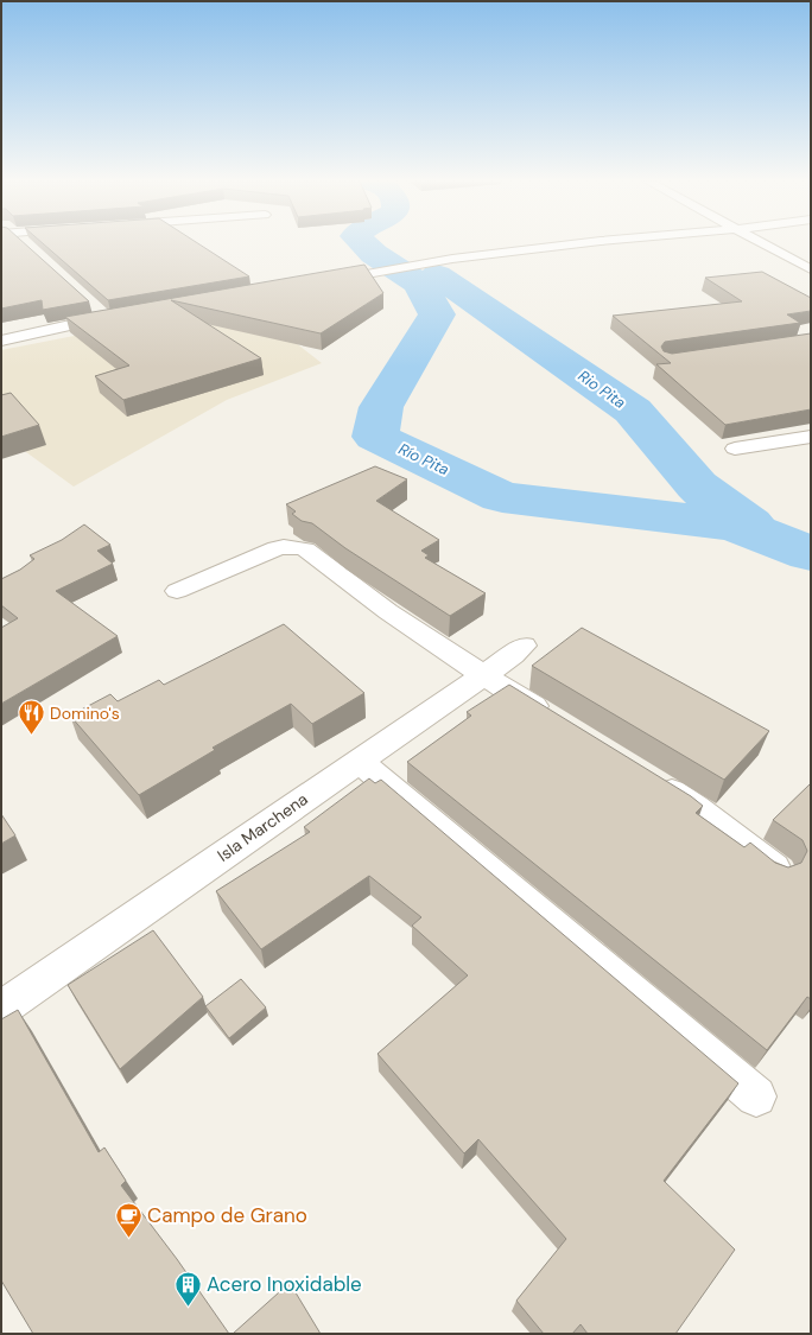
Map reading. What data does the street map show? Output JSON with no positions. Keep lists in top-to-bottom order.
{
  "streets": {
    "street": ["Isla Marchena"]
  },
  "water": ["Rio Pita", "Río Pita"],
  "places": {
    "restaurant": ["Domino's"],
    "cafe": ["Campo de Grano"],
    "building": ["Acero Inoxidable"]
  }
}
